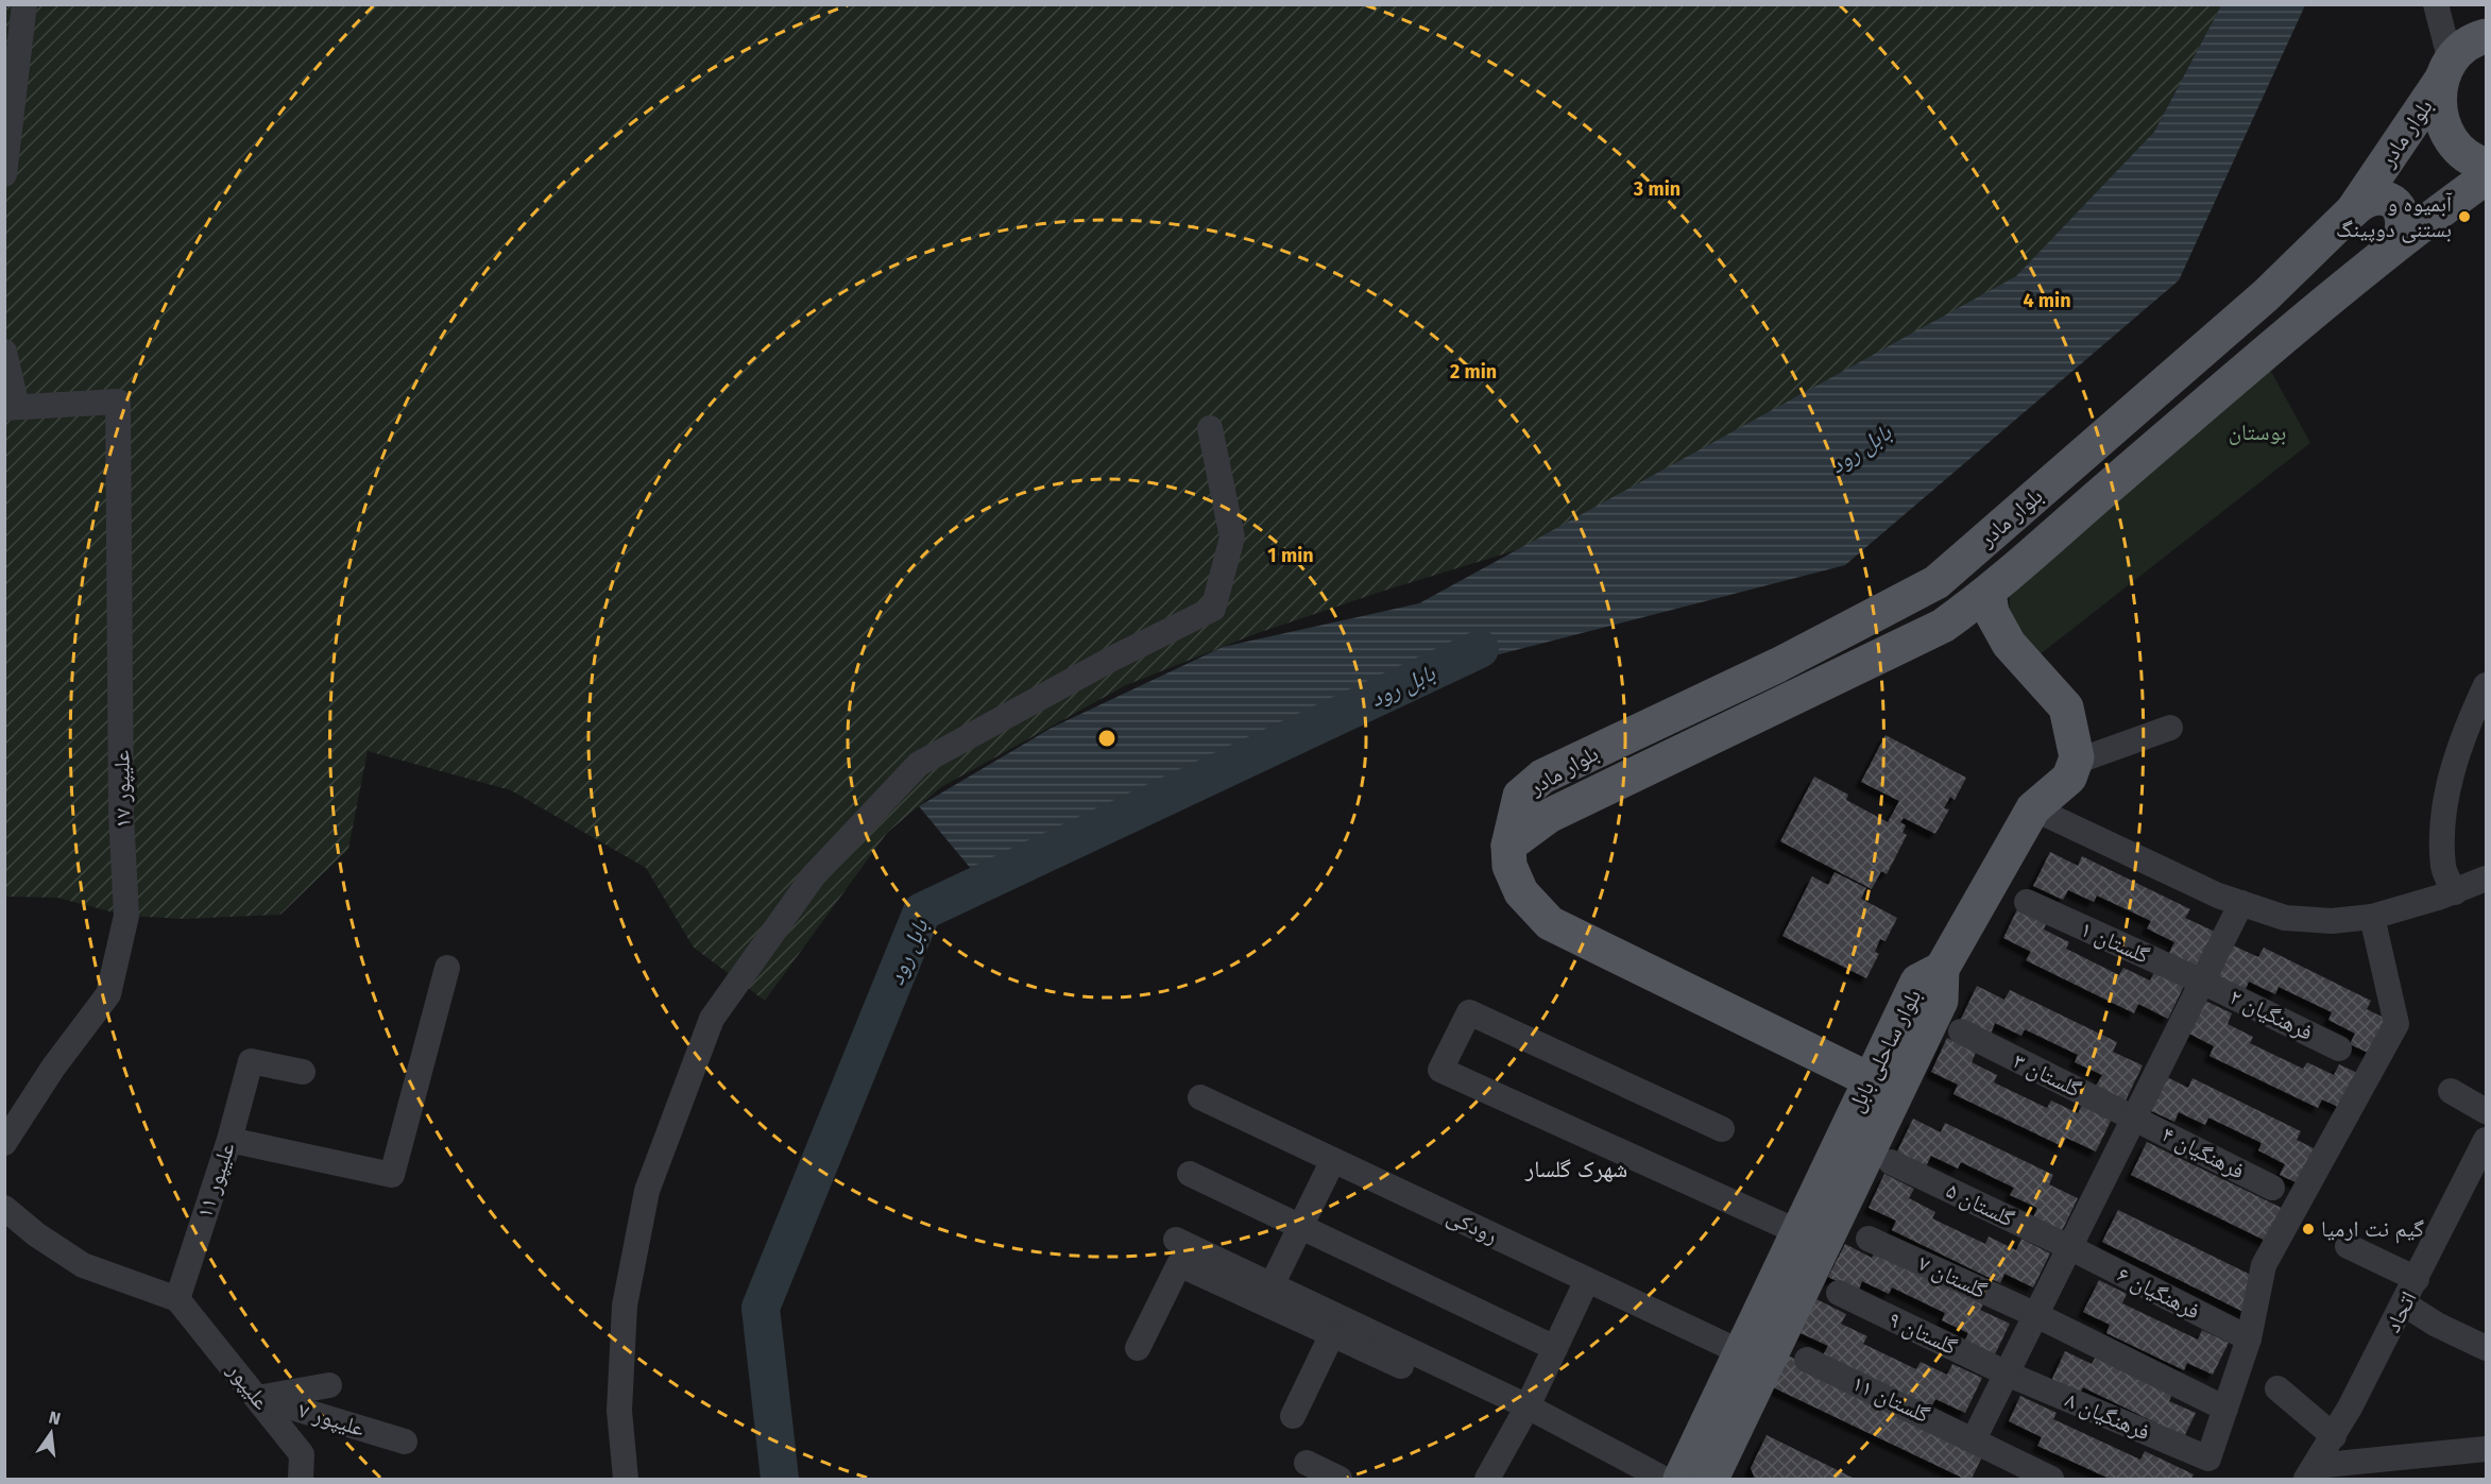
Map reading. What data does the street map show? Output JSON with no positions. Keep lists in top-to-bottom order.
{
  "streets": {
    "main road": ["بلوار مادر", "بلوار ساحلی بابل"],
    "street": [
      "علیپور ۱۷",
      "گلستان ۱",
      "فرهنگیان ۲",
      "گلستان ۳",
      "فرهنگیان ۴",
      "علیپور ۱۱",
      "گلستان ۵",
      "رودکی",
      "گلستان ۷",
      "فرهنگیان ۶",
      "اتحاد",
      "گلستان ۹",
      "علیپور",
      "گلستان ۱۱",
      "فرهنگیان ۸",
      "علیپور ۷"
    ]
  },
  "crossings": [
    ["بلوار مادر", "بلوار ساحلی بابل"],
    ["گلستان ۱", "فرهنگیان ۲"],
    ["بلوار ساحلی بابل", "رودکی"],
    ["گلستان ۳", "فرهنگیان ۴"],
    ["علیپور ۱۱", "علیپور"],
    ["گلستان ۵", "فرهنگیان ۶"],
    ["گلستان ۷", "فرهنگیان ۸"],
    ["گلستان ۹", "فرهنگیان ۸"],
    ["علیپور", "علیپور ۷"]
  ],
  "districts": ["شهرک گلسار"],
  "water": ["بابل رود"],
  "parks": ["بوستان"],
  "places": ["آبمیوه و بستنی دوپینگ", "گیم نت ارمیا"],
  "north": "top",
  "rings": [
    "3 min",
    "4 min",
    "2 min",
    "1 min"
  ]
}
